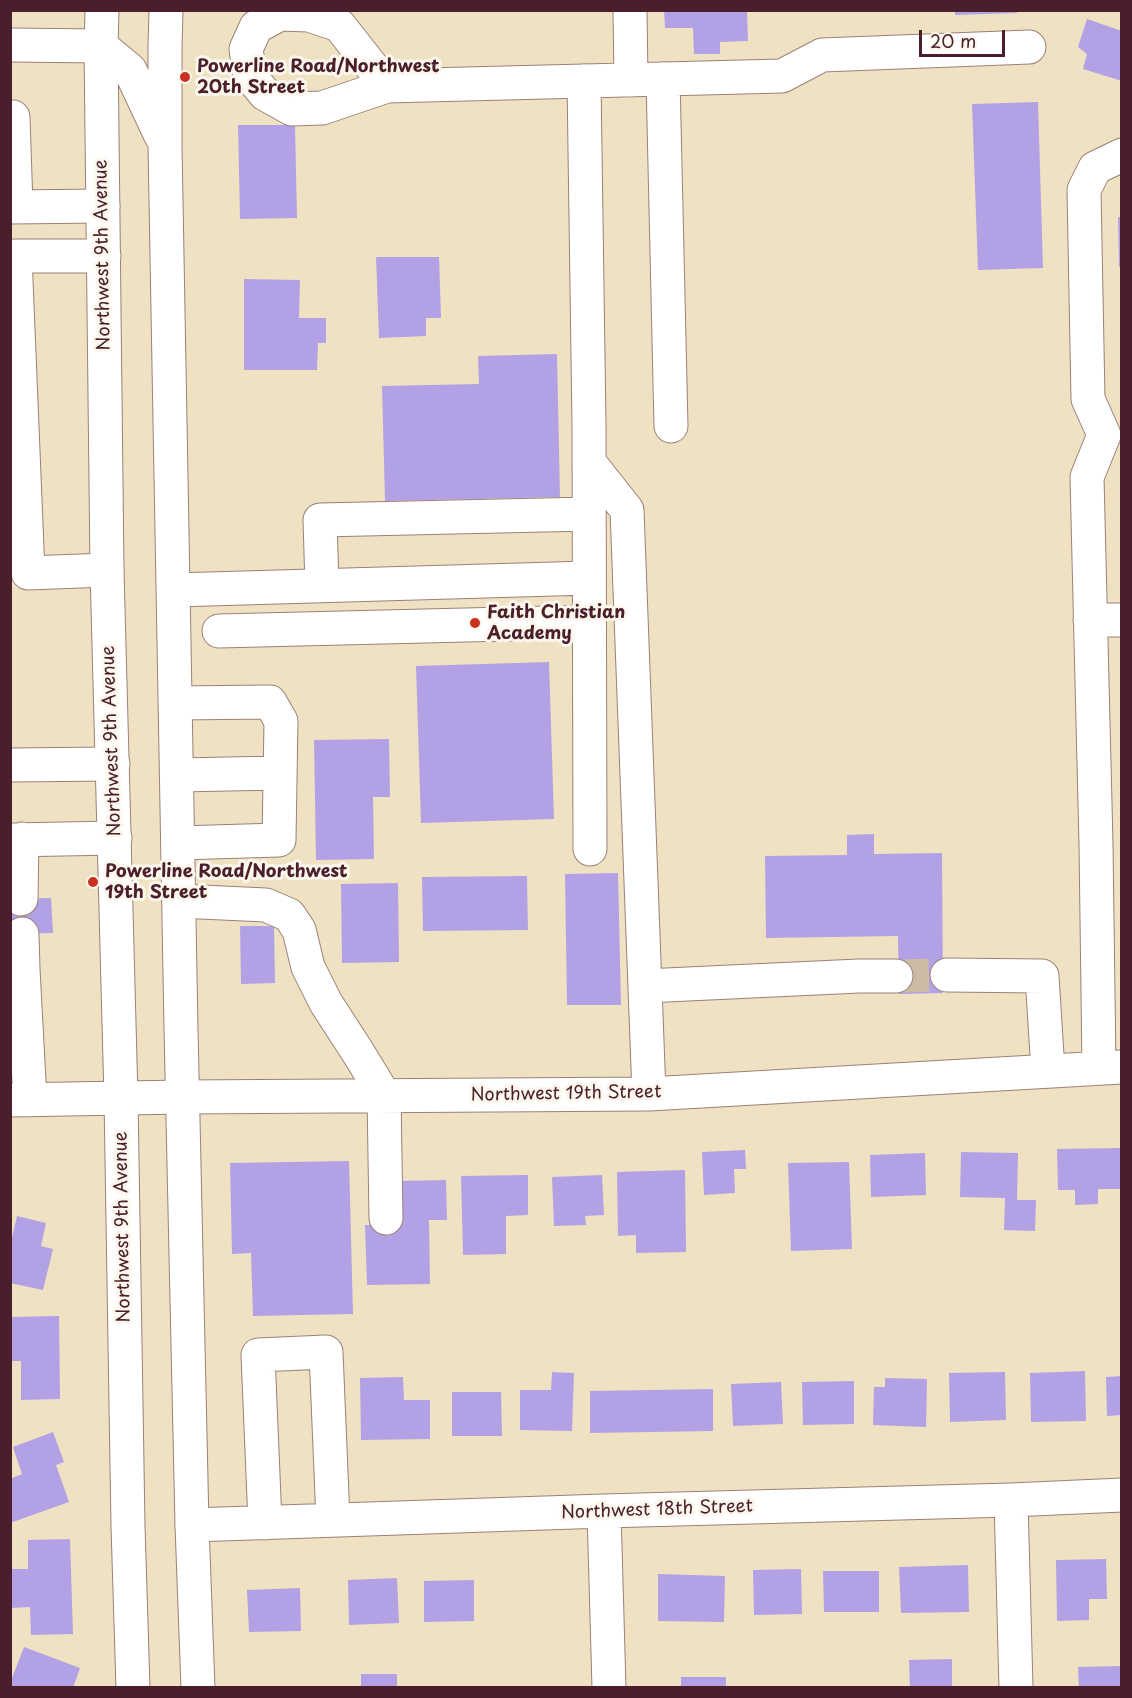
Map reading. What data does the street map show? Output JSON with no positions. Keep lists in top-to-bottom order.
{
  "streets": {
    "main road": ["Northwest 9th Avenue", "Northwest 19th Street", "Northwest 18th Street"]
  },
  "crossings": [
    ["Northwest 9th Avenue", "Northwest 19th Street"]
  ],
  "places": ["Powerline Road/Northwest 20th Street", "Faith Christian Academy", "Powerline Road/Northwest 19th Street"],
  "scale_bar": "20 m"
}
